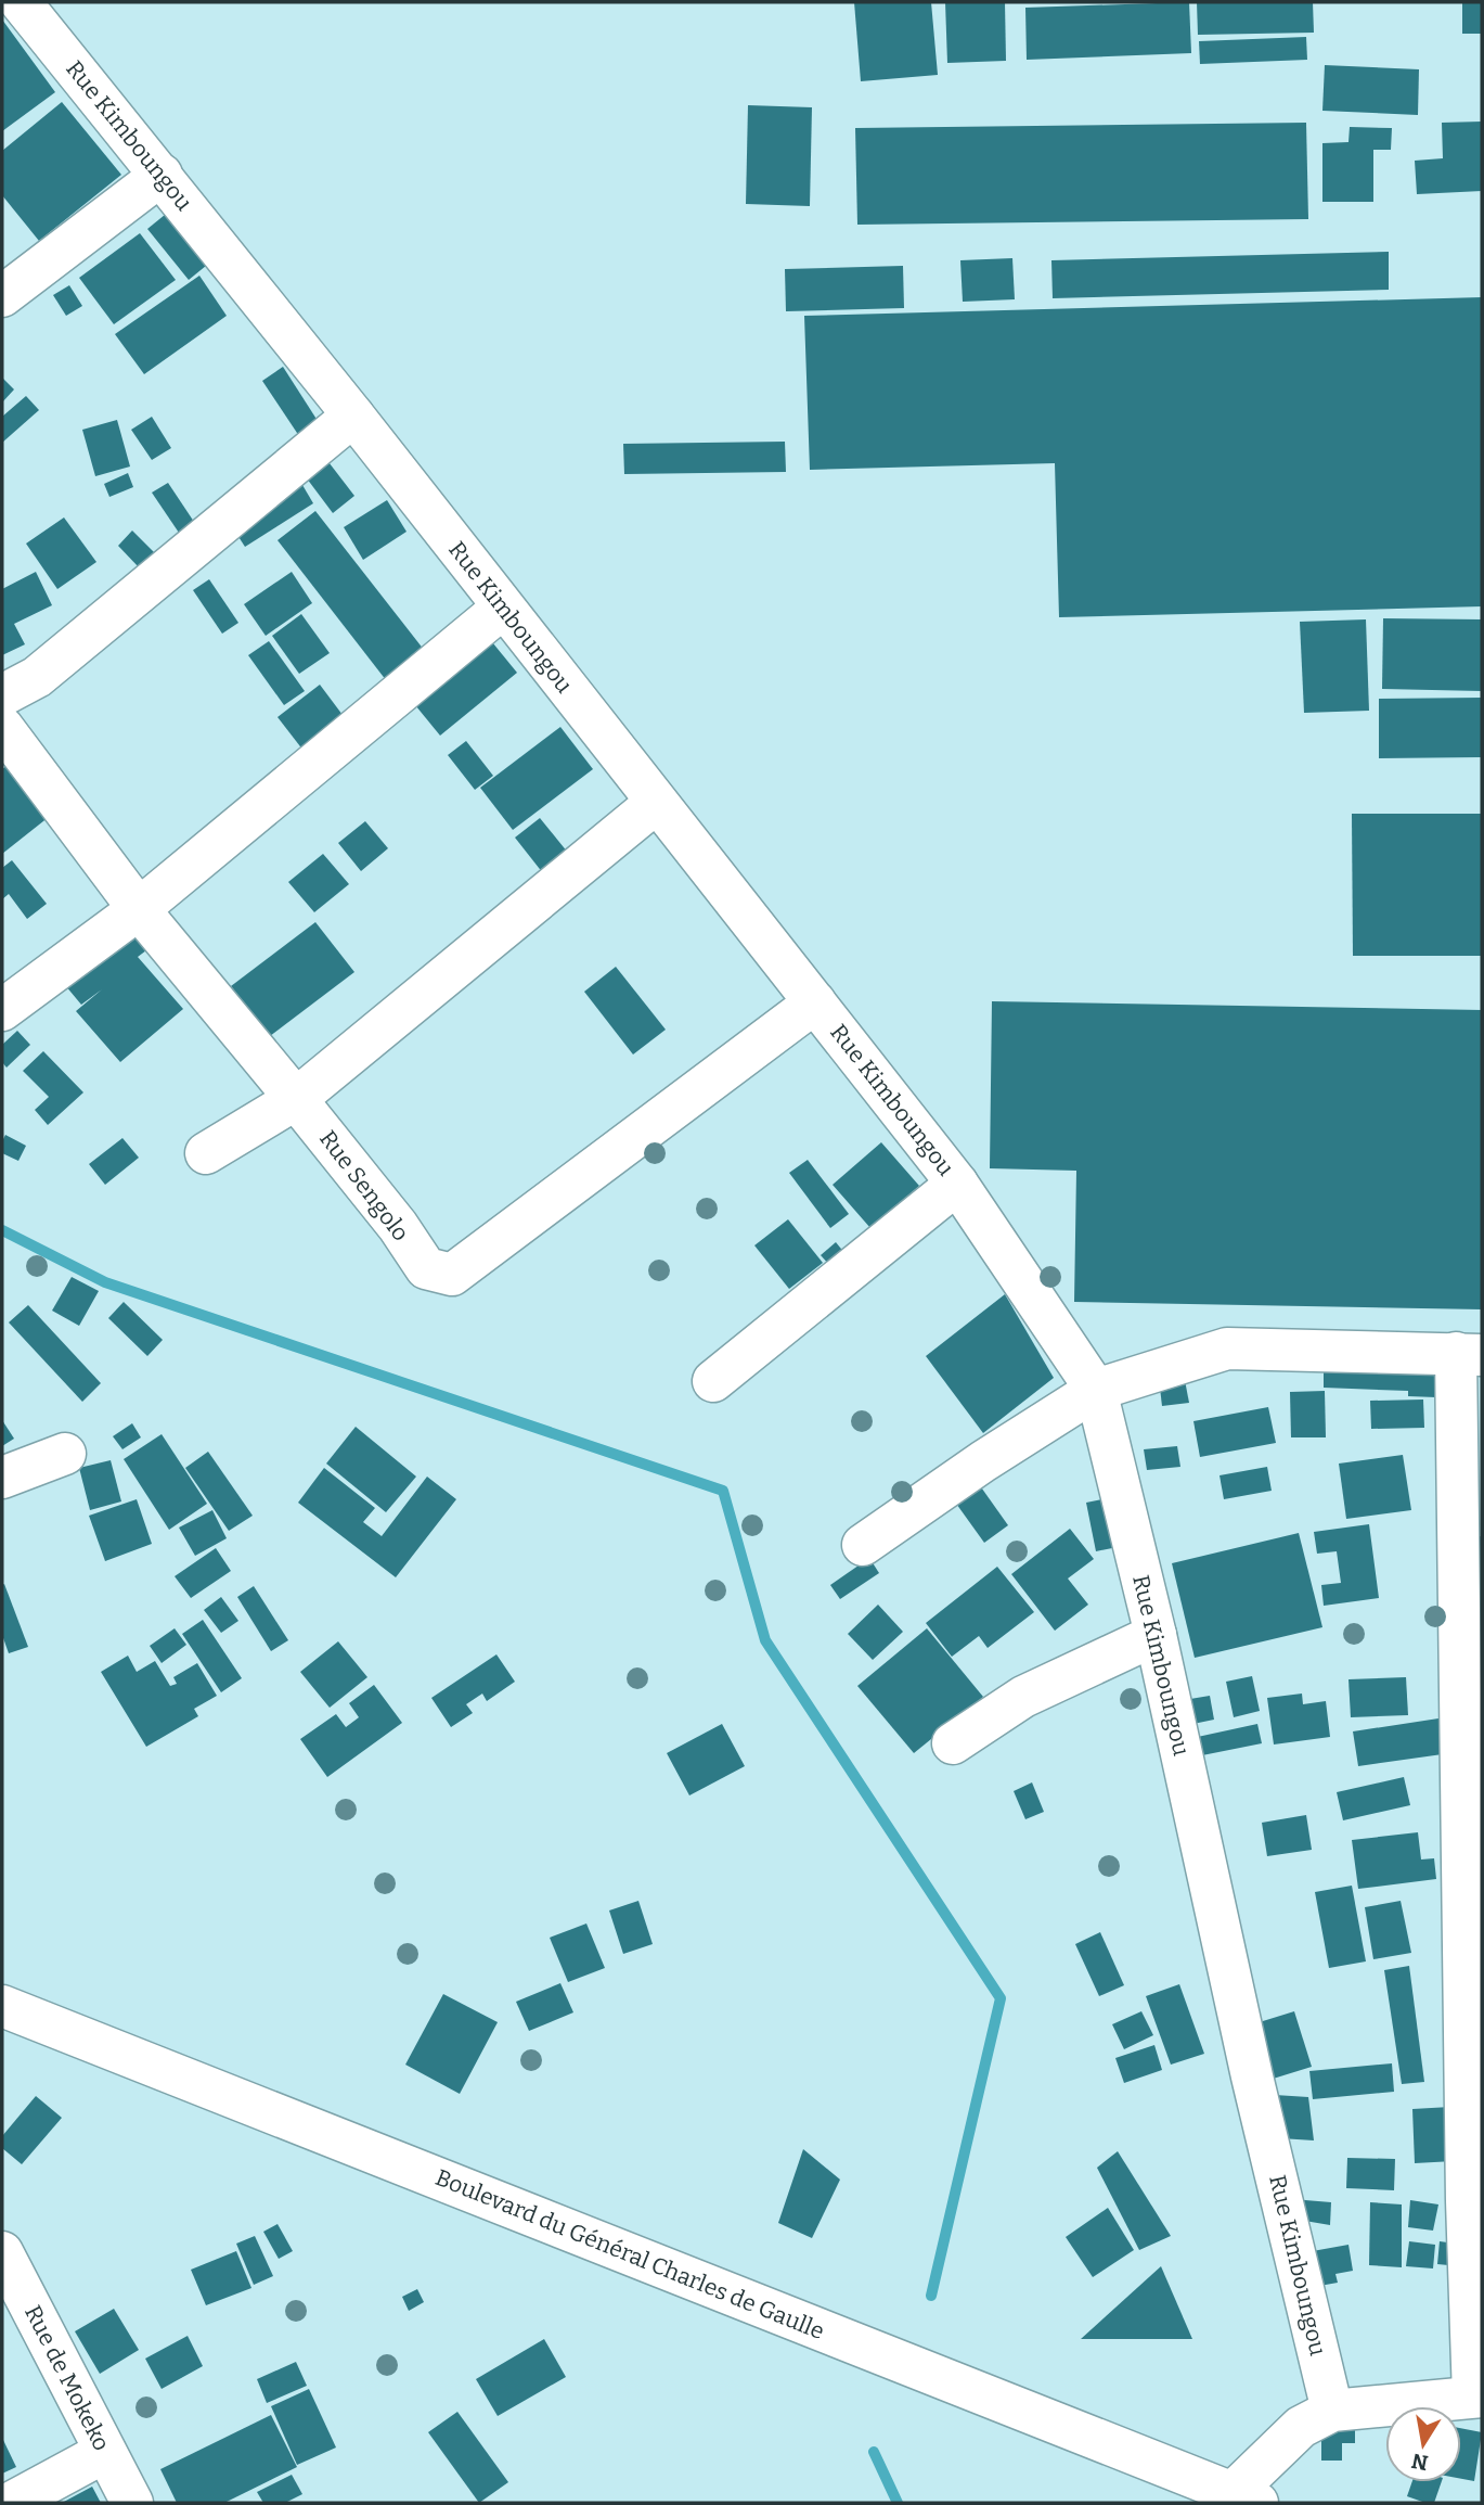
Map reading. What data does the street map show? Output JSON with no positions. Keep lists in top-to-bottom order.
{
  "streets": {
    "street": [
      "Rue Kimboungou",
      "Rue Sengolo",
      "Boulevard du Général Charles de Gaulle",
      "Rue de Mokeko"
    ]
  },
  "crossings": [
    ["Rue Kimboungou", "Rue Sengolo"]
  ],
  "north": "bottom"
}
